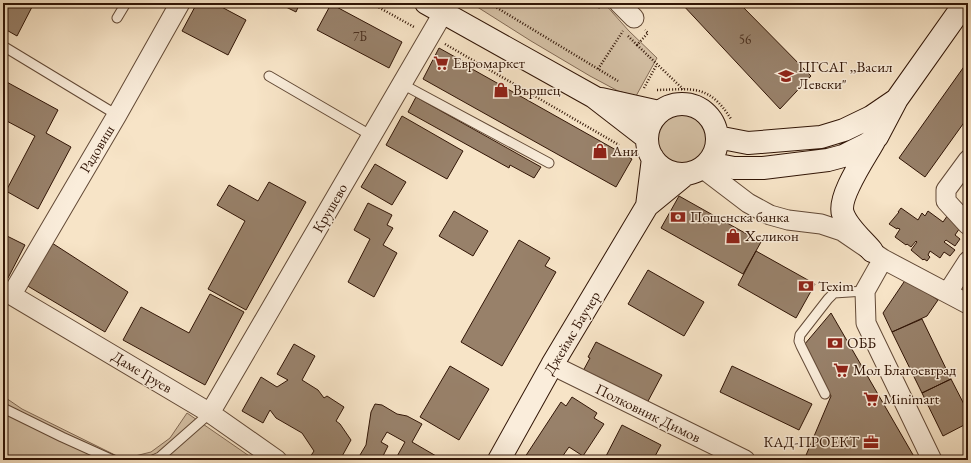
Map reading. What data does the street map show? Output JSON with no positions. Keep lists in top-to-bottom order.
{
  "streets": {
    "street": [
      "Радовиш",
      "Крушево",
      "Джеймс Баучер",
      "Даме Груев",
      "Полковник Димов"
    ]
  },
  "crossings": [
    ["Радовиш", "Даме Груев"],
    ["Крушево", "Даме Груев"],
    ["Джеймс Баучер", "Полковник Димов"]
  ],
  "places": {
    "supermarket": ["Евромаркет", "Мол Благоевград", "Minimart"],
    "school or university": ["ПГСАГ ,,Васил Левски\""],
    "shop": ["Вършец", "Ани", "Хеликон"],
    "bank": ["Пощенска банка", "Texim", "ОББ"],
    "office": ["КАД-ПРОЕКТ"]
  },
  "house_numbers": ["7Б", "56"]
}
